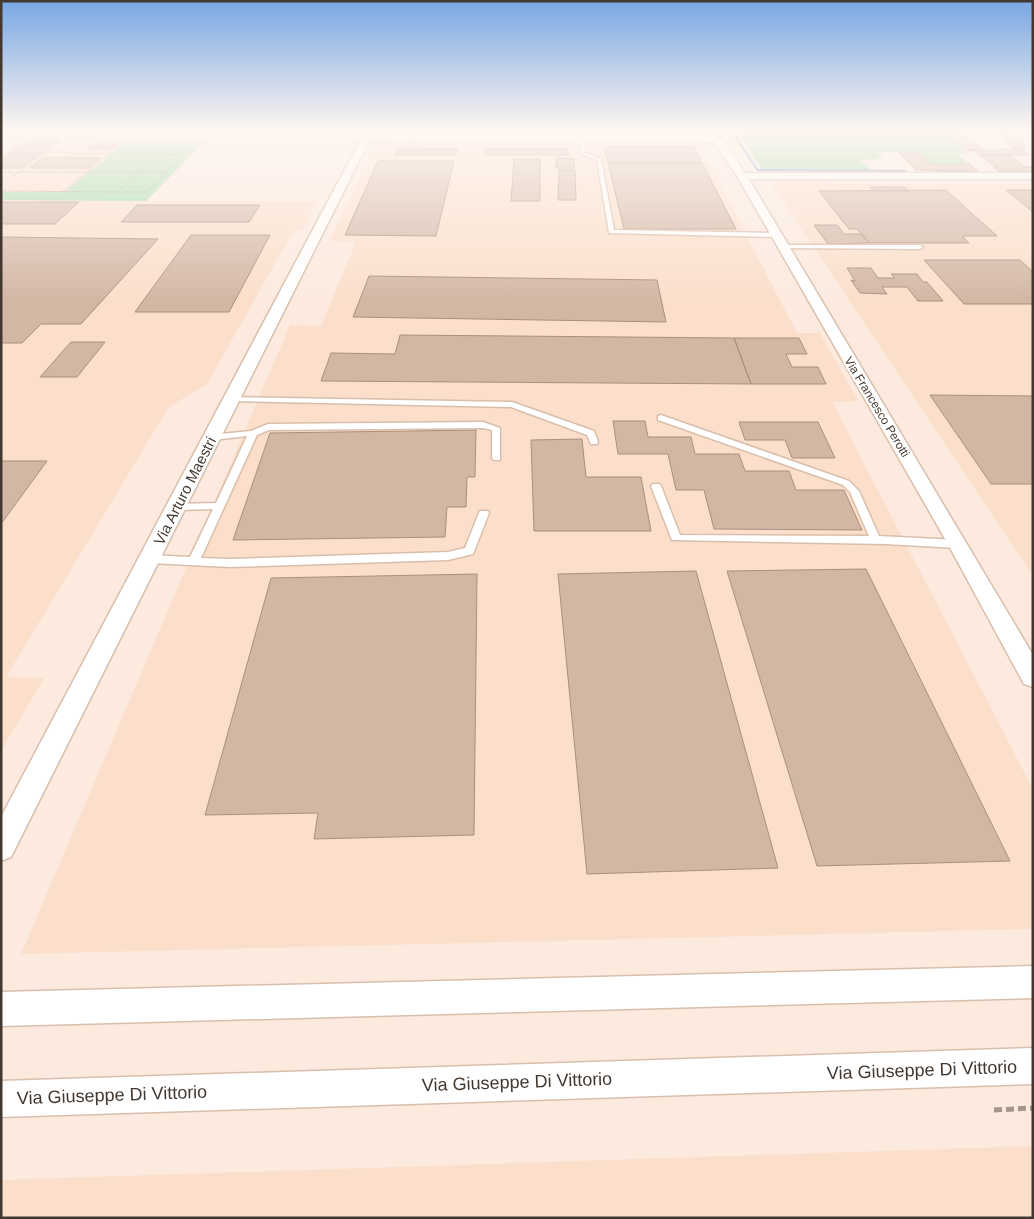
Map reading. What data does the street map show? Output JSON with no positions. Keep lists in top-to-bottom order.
{
  "streets": {
    "street": ["Via Francesco Perotti", "Via Arturo Maestri", "Via Giuseppe Di Vittorio"]
  }
}
